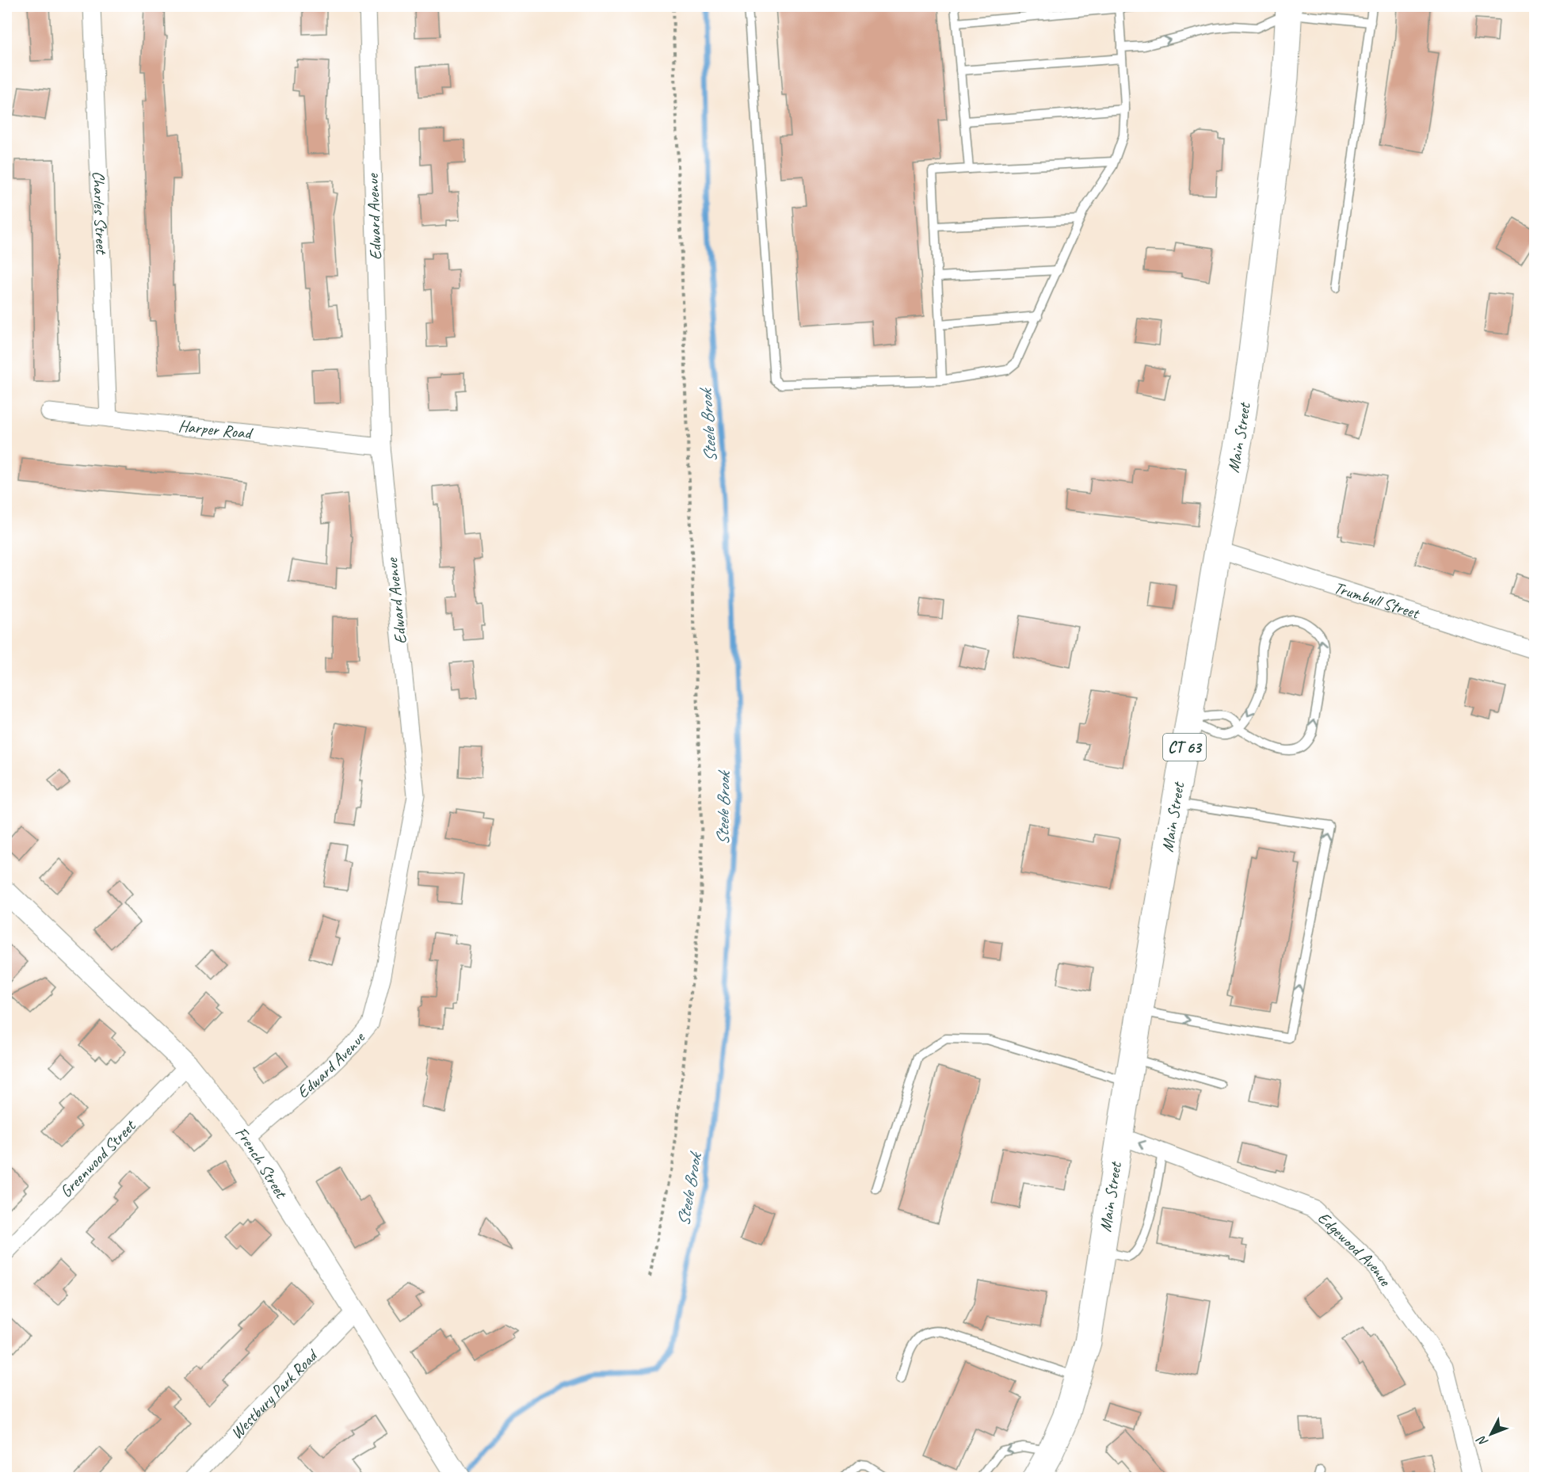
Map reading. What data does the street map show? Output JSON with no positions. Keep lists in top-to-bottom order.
{
  "streets": {
    "main road": ["Main Street", "CT 63"],
    "street": [
      "Charles Street",
      "Edward Avenue",
      "Harper Road",
      "Trumbull Street",
      "Greenwood Street",
      "French Street",
      "Edgewood Avenue",
      "Westbury Park Road"
    ]
  },
  "crossings": [
    ["Charles Street", "Harper Road"],
    ["Edward Avenue", "Harper Road"],
    ["Edward Avenue", "French Street"],
    ["Main Street", "Trumbull Street"],
    ["Main Street", "Edgewood Avenue"],
    ["Greenwood Street", "French Street"],
    ["French Street", "Westbury Park Road"]
  ],
  "water": ["Steele Brook"],
  "north": "bottom left"
}
